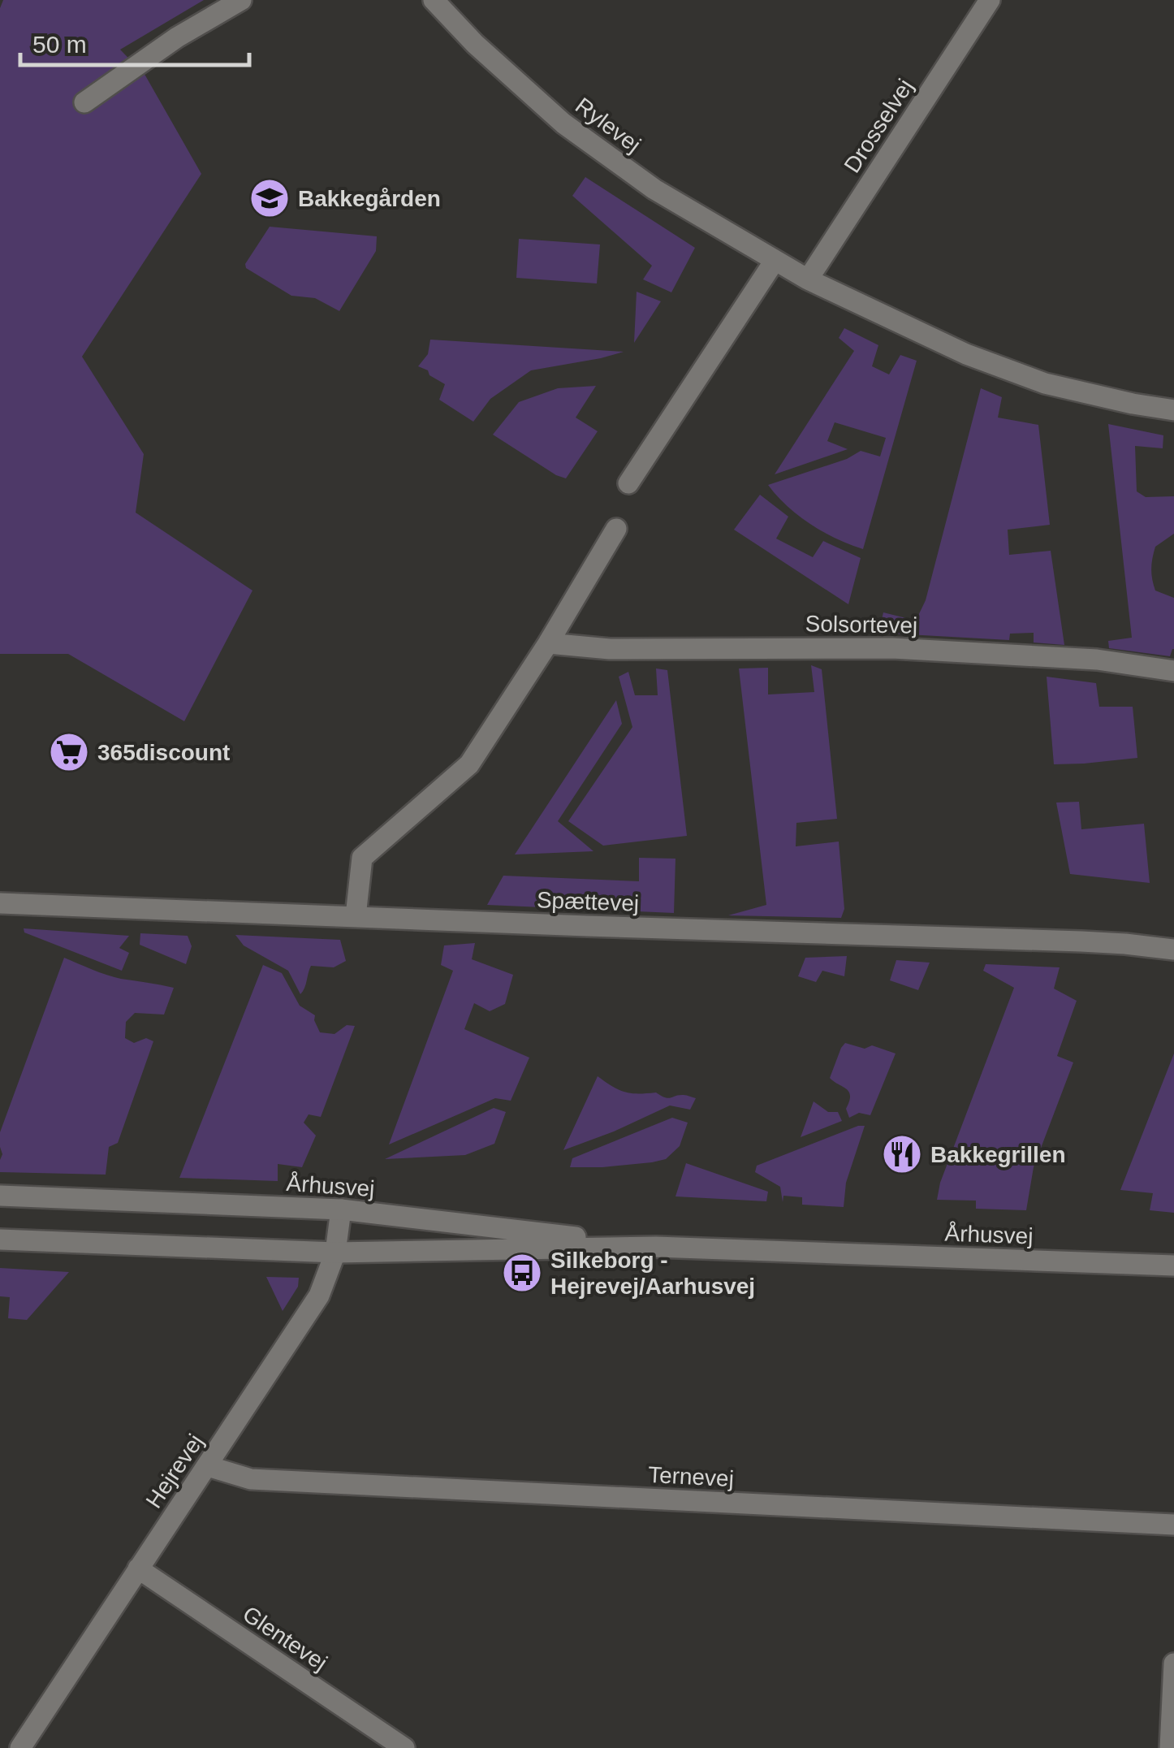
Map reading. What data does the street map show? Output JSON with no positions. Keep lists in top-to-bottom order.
{
  "streets": {
    "street": [
      "Rylevej",
      "Drosselvej",
      "Solsortevej",
      "Spættevej",
      "Århusvej",
      "Hejrevej",
      "Ternevej",
      "Glentevej"
    ]
  },
  "crossings": [
    ["Rylevej", "Drosselvej"],
    ["Århusvej", "Hejrevej"],
    ["Hejrevej", "Ternevej"],
    ["Hejrevej", "Glentevej"]
  ],
  "places": {
    "school or university": ["Bakkegården"],
    "supermarket": ["365discount"],
    "restaurant": ["Bakkegrillen"],
    "bus stop": ["Silkeborg - Hejrevej/Aarhusvej"]
  },
  "scale_bar": "50 m"
}
